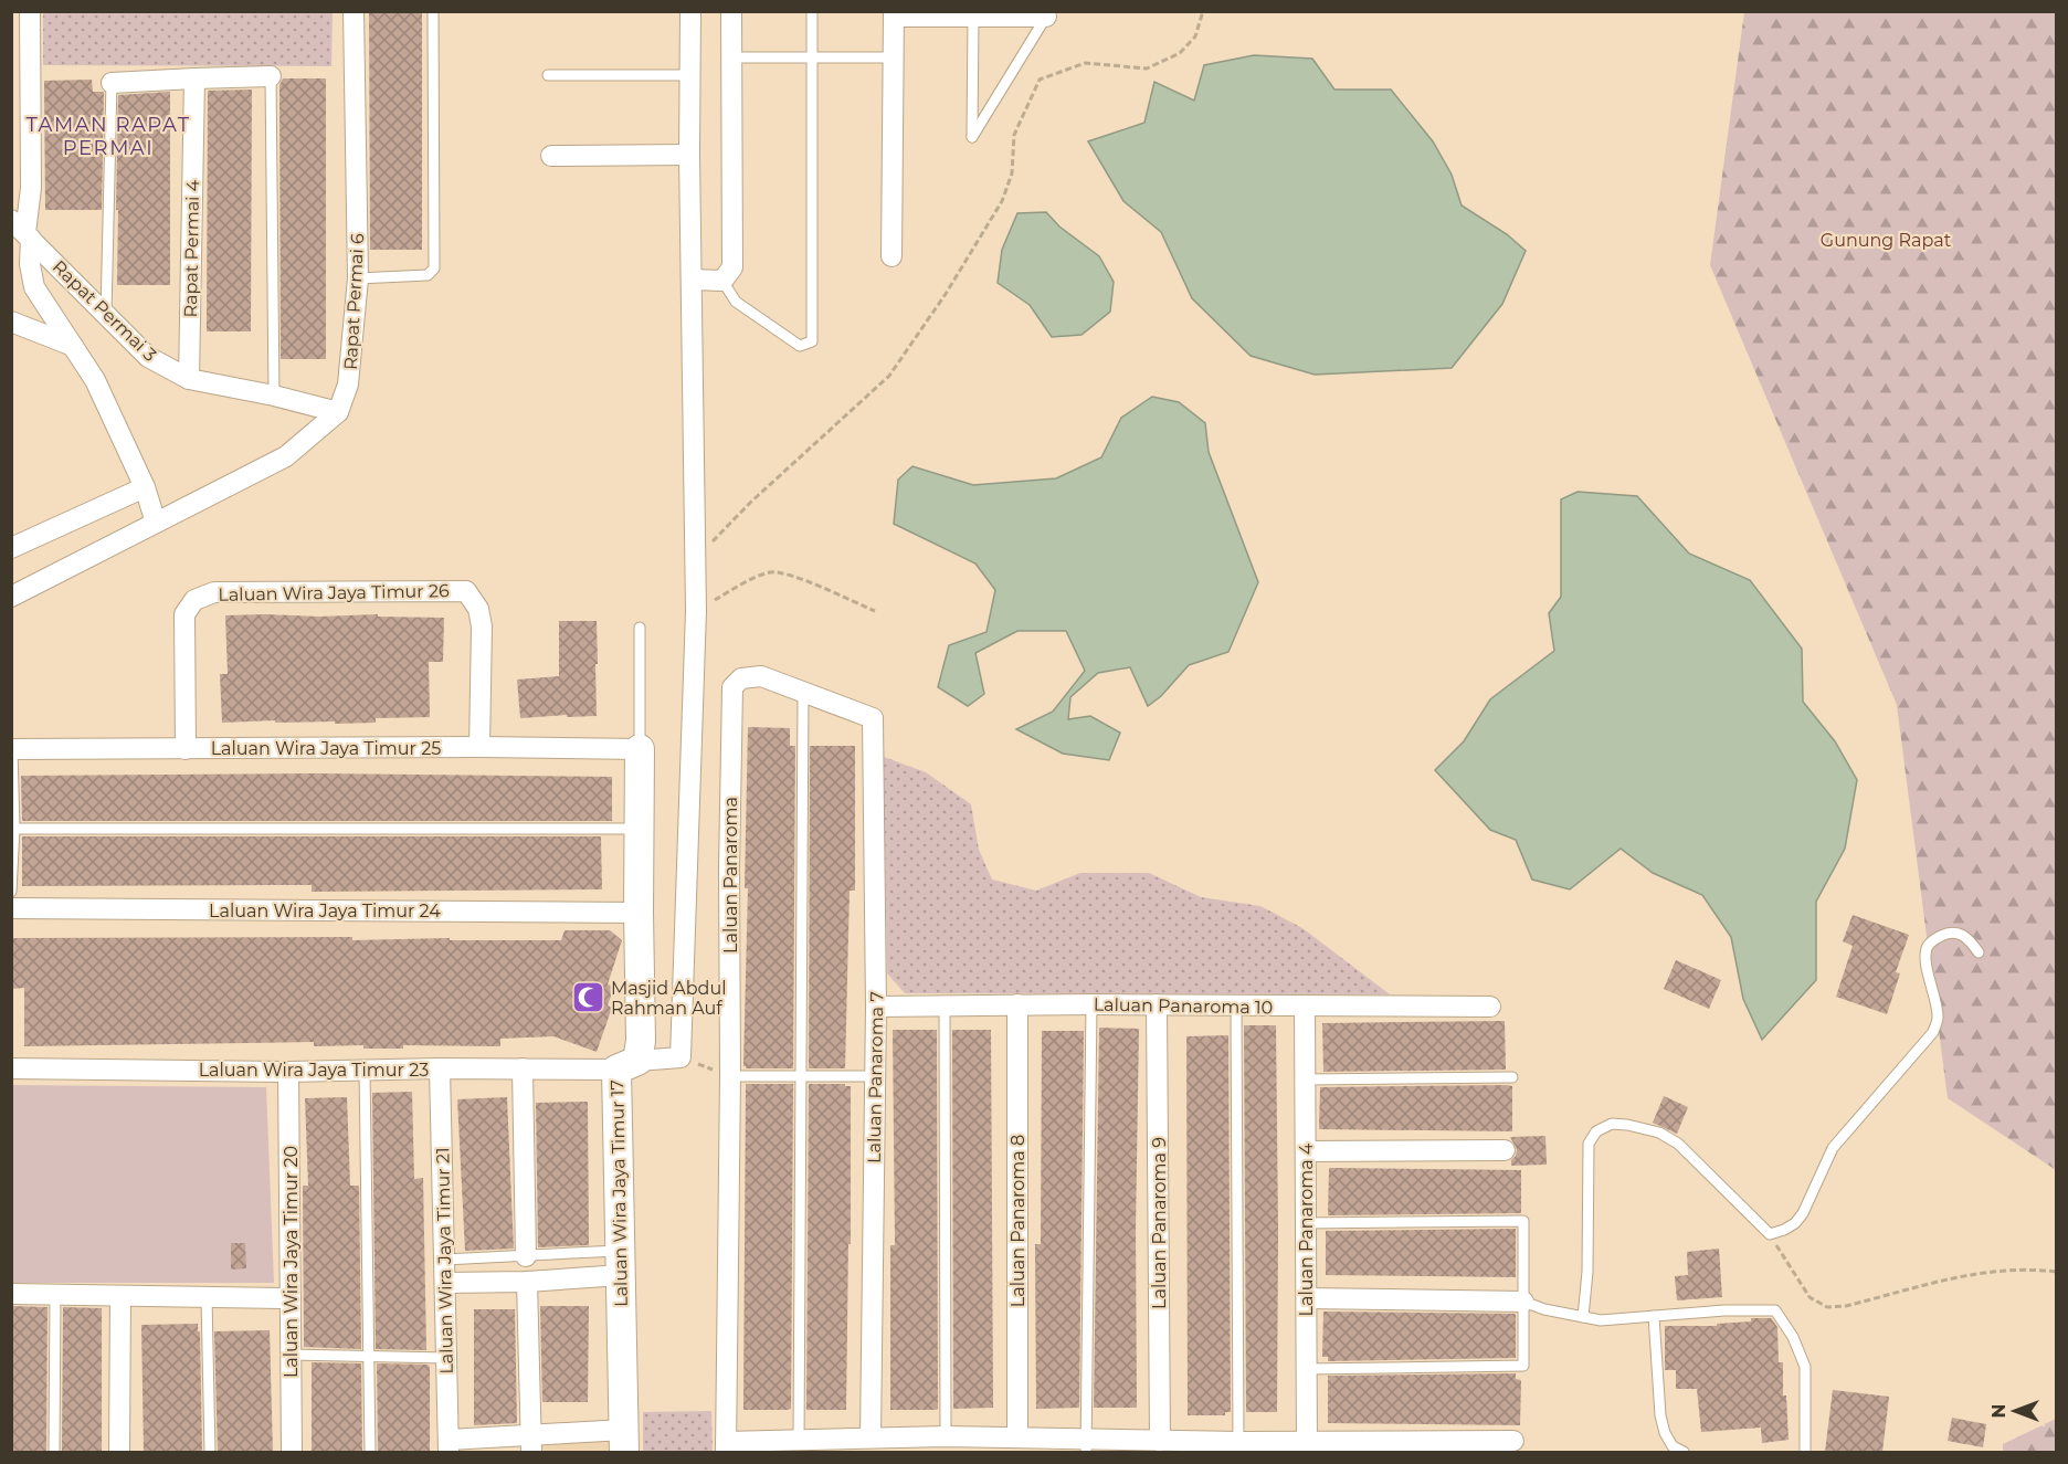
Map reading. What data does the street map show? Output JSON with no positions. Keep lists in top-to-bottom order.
{
  "streets": {
    "street": [
      "Rapat Permai 4",
      "Rapat Permai 6",
      "Rapat Permai 3",
      "Laluan Wira Jaya Timur 26",
      "Laluan Wira Jaya Timur 25",
      "Laluan Panaroma",
      "Laluan Wira Jaya Timur 24",
      "Laluan Panaroma 10",
      "Laluan Wira Jaya Timur 23",
      "Laluan Panaroma 7",
      "Laluan Wira Jaya Timur 17",
      "Laluan Panaroma 8",
      "Laluan Panaroma 9",
      "Laluan Panaroma 4",
      "Laluan Wira Jaya Timur 21",
      "Laluan Wira Jaya Timur 20"
    ]
  },
  "crossings": [
    ["Rapat Permai 4", "Rapat Permai 3"],
    ["Rapat Permai 6", "Rapat Permai 3"],
    ["Laluan Wira Jaya Timur 26", "Laluan Wira Jaya Timur 25"],
    ["Laluan Wira Jaya Timur 25", "Laluan Wira Jaya Timur 17"],
    ["Laluan Panaroma", "Laluan Panaroma 7"],
    ["Laluan Wira Jaya Timur 24", "Laluan Wira Jaya Timur 17"],
    ["Laluan Panaroma 10", "Laluan Panaroma 7"],
    ["Laluan Panaroma 10", "Laluan Panaroma 8"],
    ["Laluan Panaroma 10", "Laluan Panaroma 9"],
    ["Laluan Panaroma 10", "Laluan Panaroma 4"],
    ["Laluan Wira Jaya Timur 23", "Laluan Wira Jaya Timur 17"],
    ["Laluan Wira Jaya Timur 23", "Laluan Wira Jaya Timur 21"],
    ["Laluan Wira Jaya Timur 23", "Laluan Wira Jaya Timur 20"]
  ],
  "districts": ["TAMAN RAPAT PERMAI"],
  "parks": ["Gunung Rapat"],
  "places": {
    "mosque": ["Masjid Abdul Rahman Auf"]
  },
  "north": "left"
}
